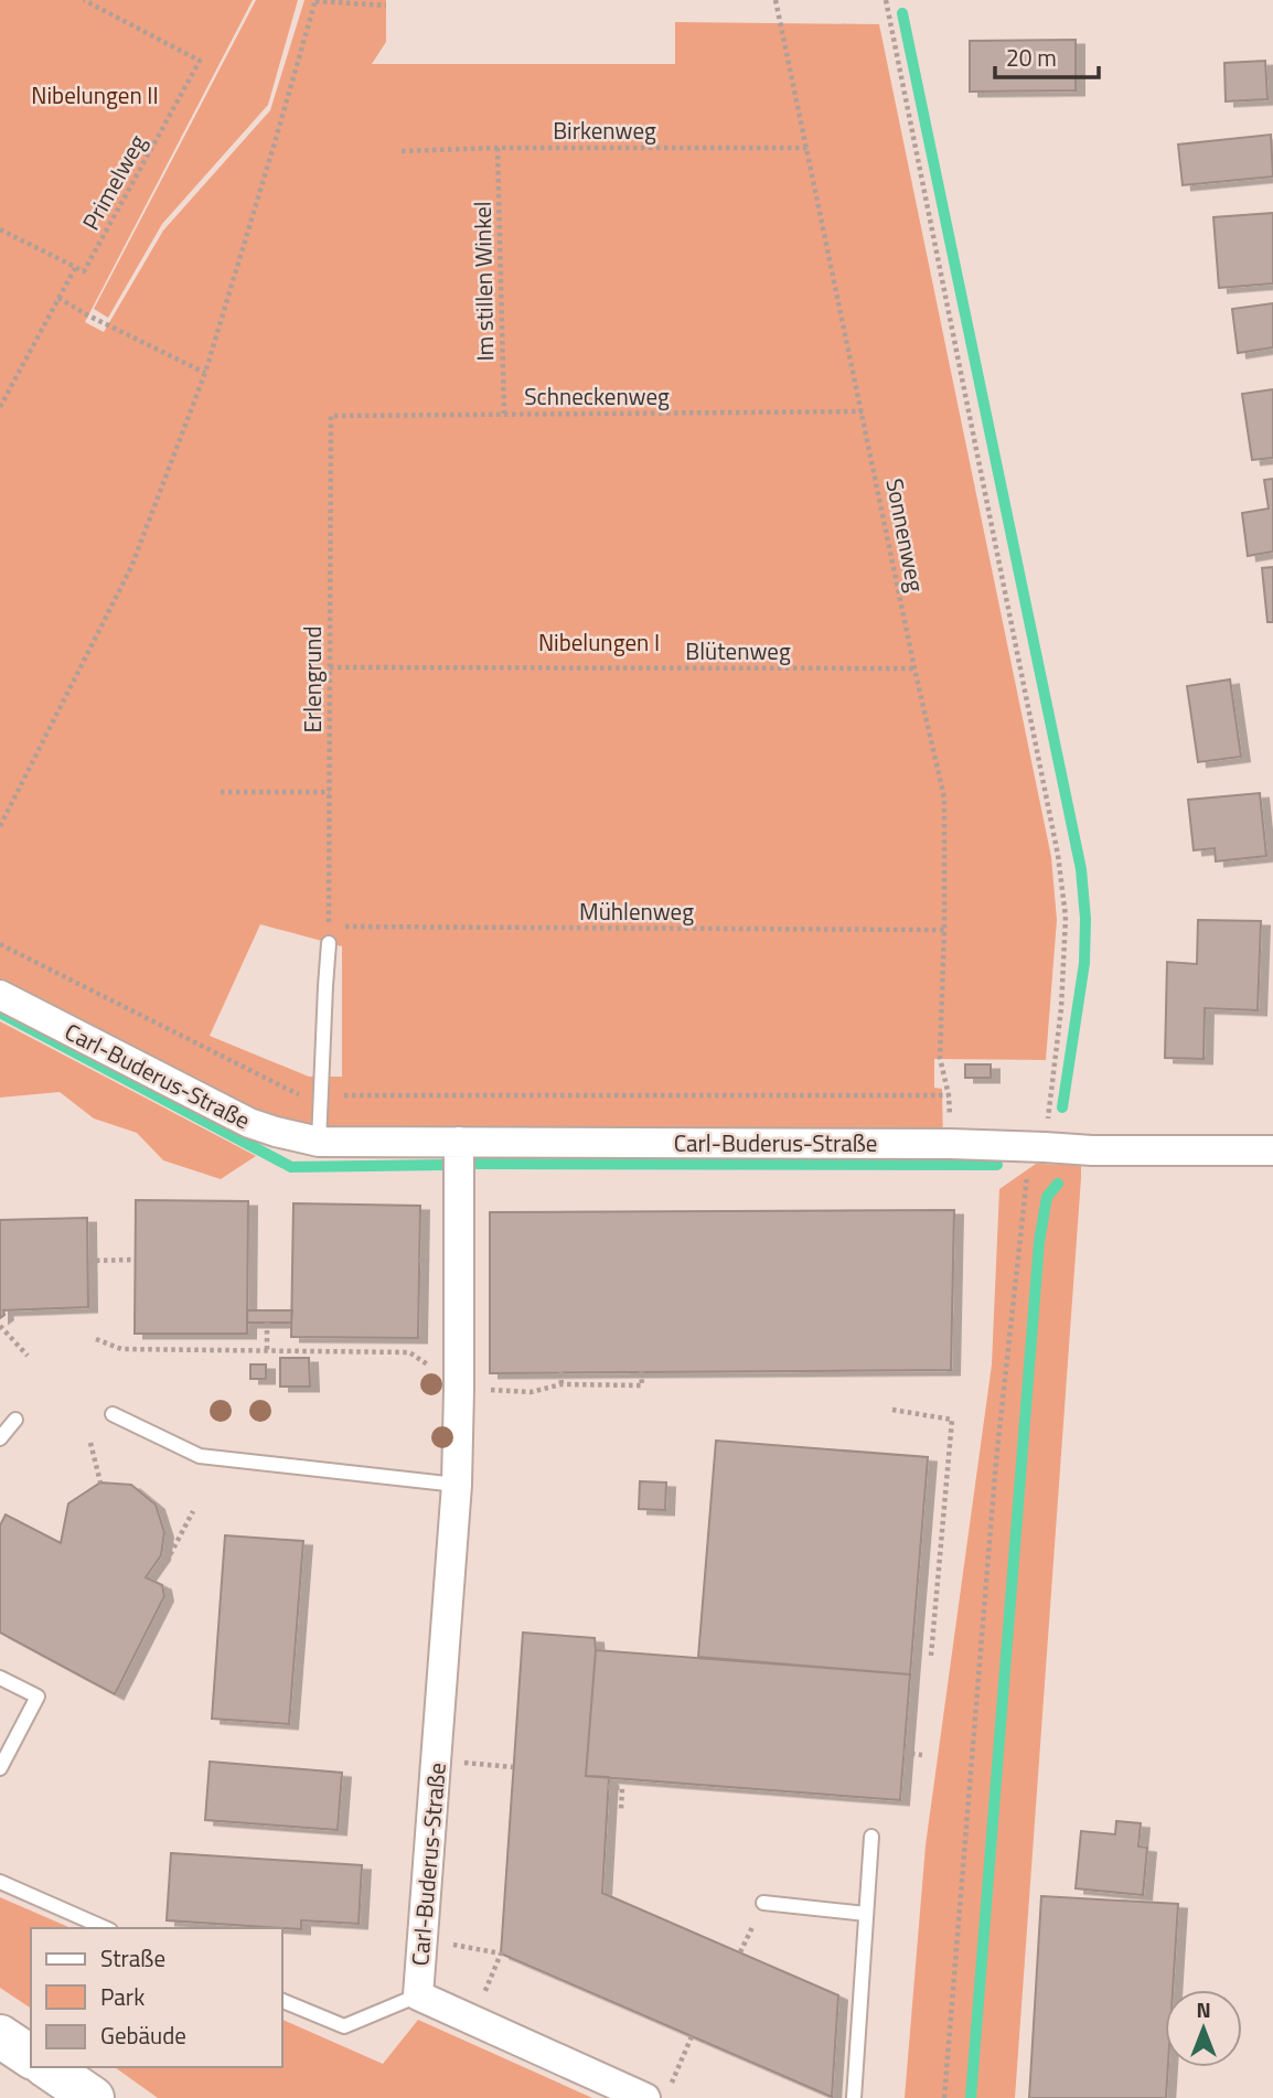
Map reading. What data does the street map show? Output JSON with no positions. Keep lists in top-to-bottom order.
{
  "streets": {
    "street": ["Carl-Buderus-Straße"],
    "path": [
      "Birkenweg",
      "Primelweg",
      "Im stillen Winkel",
      "Schneckenweg",
      "Sonnenweg",
      "Blütenweg",
      "Erlengrund",
      "Mühlenweg"
    ]
  },
  "crossings": [
    ["Birkenweg", "Im stillen Winkel"],
    ["Birkenweg", "Sonnenweg"],
    ["Im stillen Winkel", "Schneckenweg"],
    ["Schneckenweg", "Sonnenweg"],
    ["Schneckenweg", "Erlengrund"],
    ["Sonnenweg", "Blütenweg"],
    ["Sonnenweg", "Mühlenweg"],
    ["Blütenweg", "Erlengrund"],
    ["Erlengrund", "Mühlenweg"]
  ],
  "parks": ["Nibelungen II", "Nibelungen I"],
  "legend": ["Straße", "Park", "Gebäude"],
  "scale_bar": "20 m",
  "north": "top"
}
